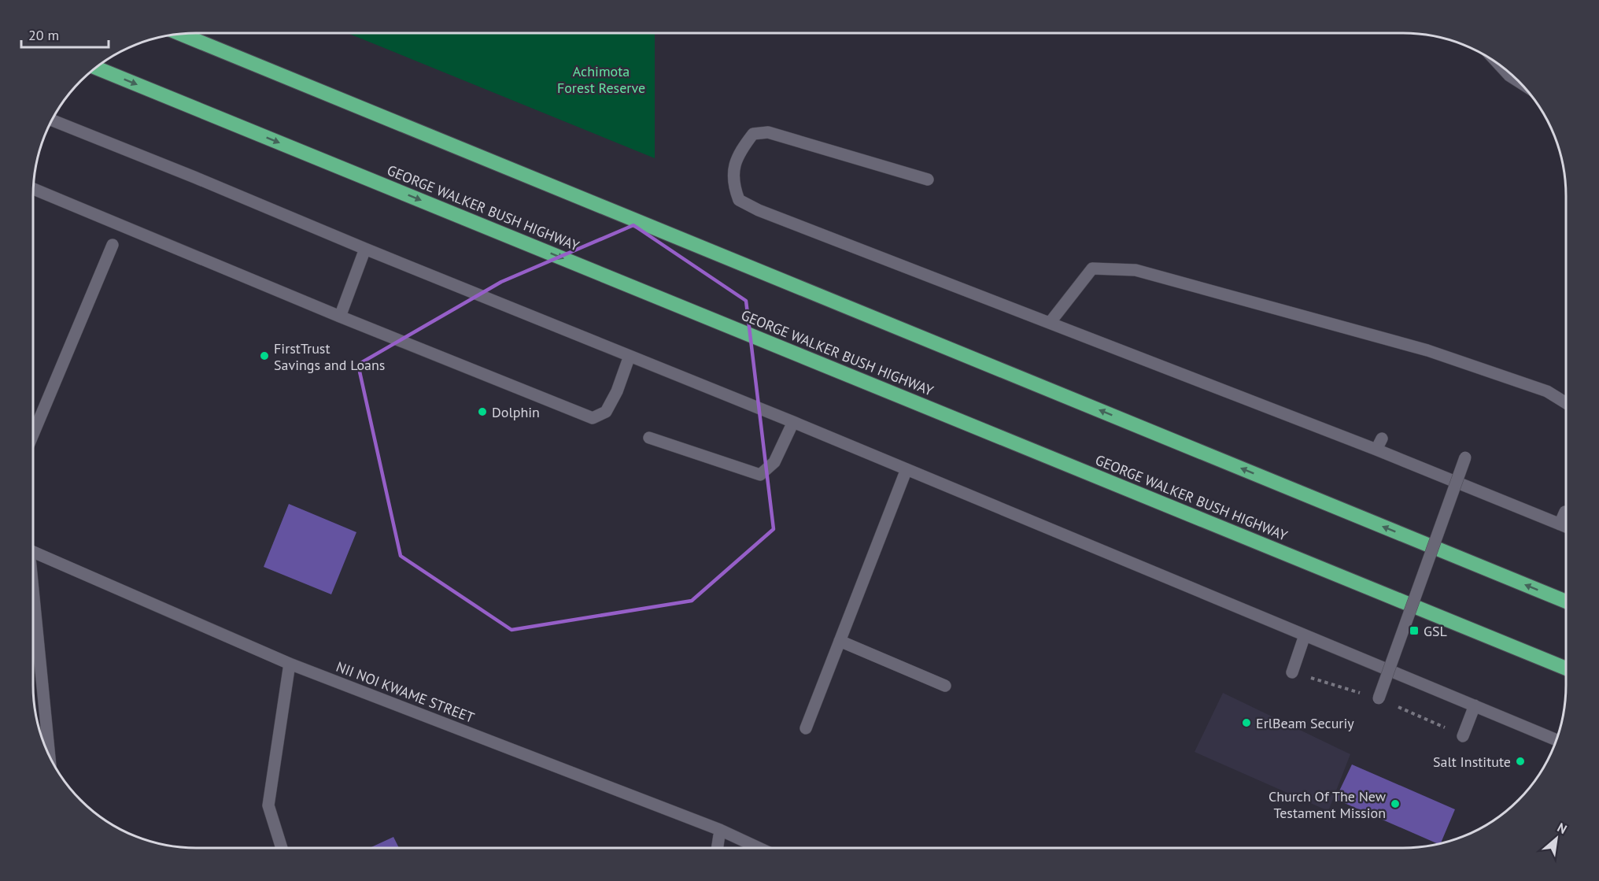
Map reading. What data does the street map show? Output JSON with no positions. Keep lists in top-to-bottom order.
{
  "streets": {
    "highway": ["GEORGE WALKER BUSH HIGHWAY"],
    "street": ["NII NOI KWAME STREET"]
  },
  "parks": ["Achimota Forest Reserve"],
  "places": {
    "other": [
      "FirstTrust Savings and Loans",
      "Dolphin",
      "ErlBeam Securiy",
      "Salt Institute",
      "Church Of The New Testament Mission"
    ],
    "transit": ["GSL"]
  },
  "scale_bar": "20 m",
  "north": "top right"
}
